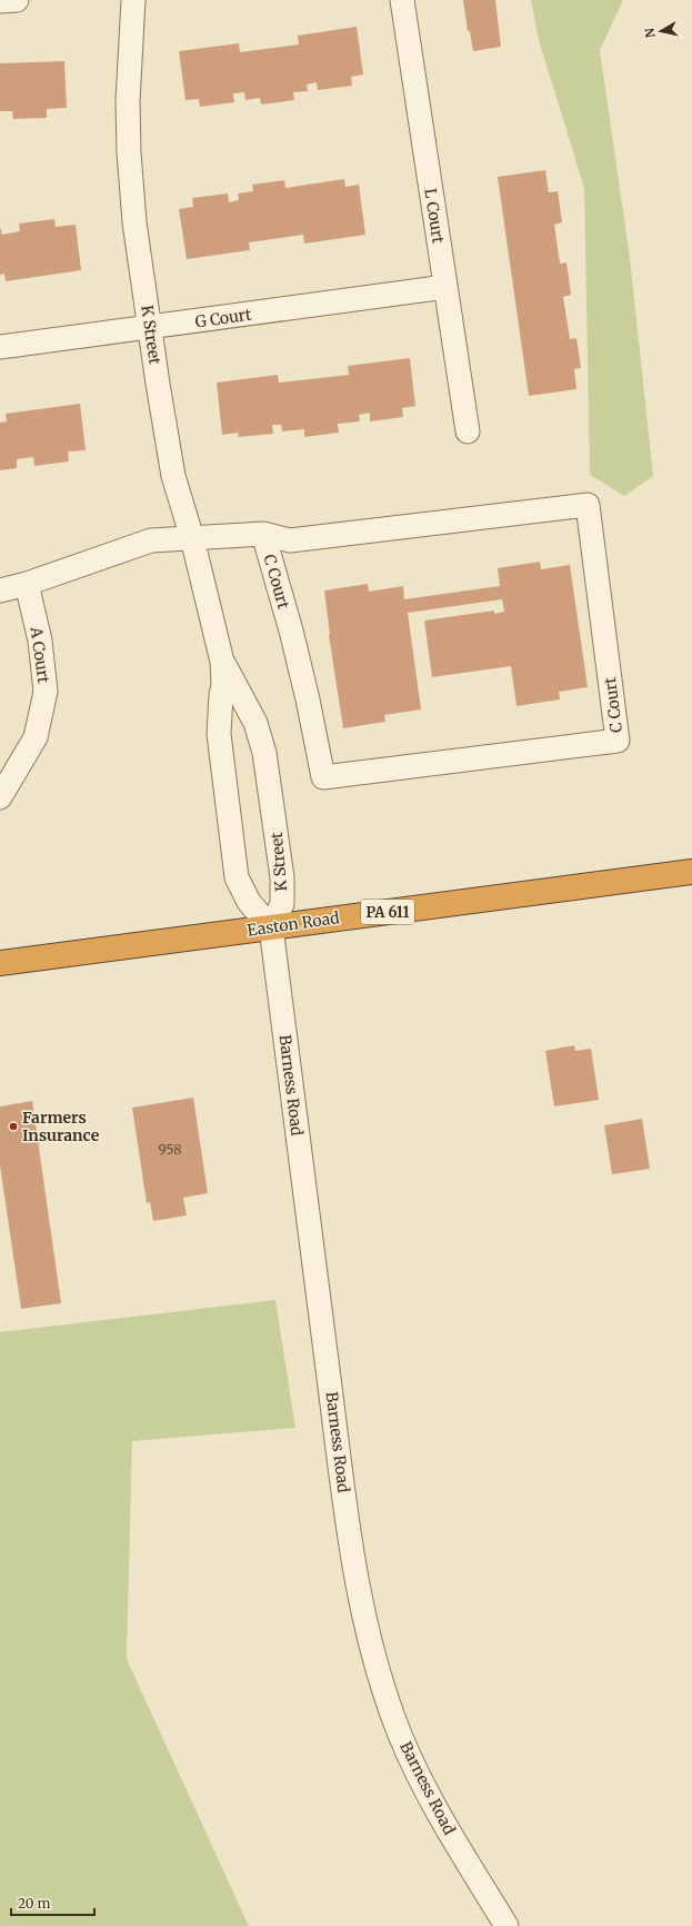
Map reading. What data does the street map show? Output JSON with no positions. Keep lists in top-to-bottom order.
{
  "streets": {
    "highway": ["PA 611", "Easton Road"],
    "street": [
      "L Court",
      "G Court",
      "K Street",
      "C Court",
      "A Court",
      "Barness Road"
    ]
  },
  "crossings": [
    ["L Court", "G Court"],
    ["G Court", "K Street"],
    ["K Street", "C Court"],
    ["K Street", "Easton Road"],
    ["K Street", "Barness Road"],
    ["Easton Road", "Barness Road"]
  ],
  "places": ["Farmers Insurance"],
  "house_numbers": ["958"],
  "scale_bar": "20 m",
  "north": "left"
}
